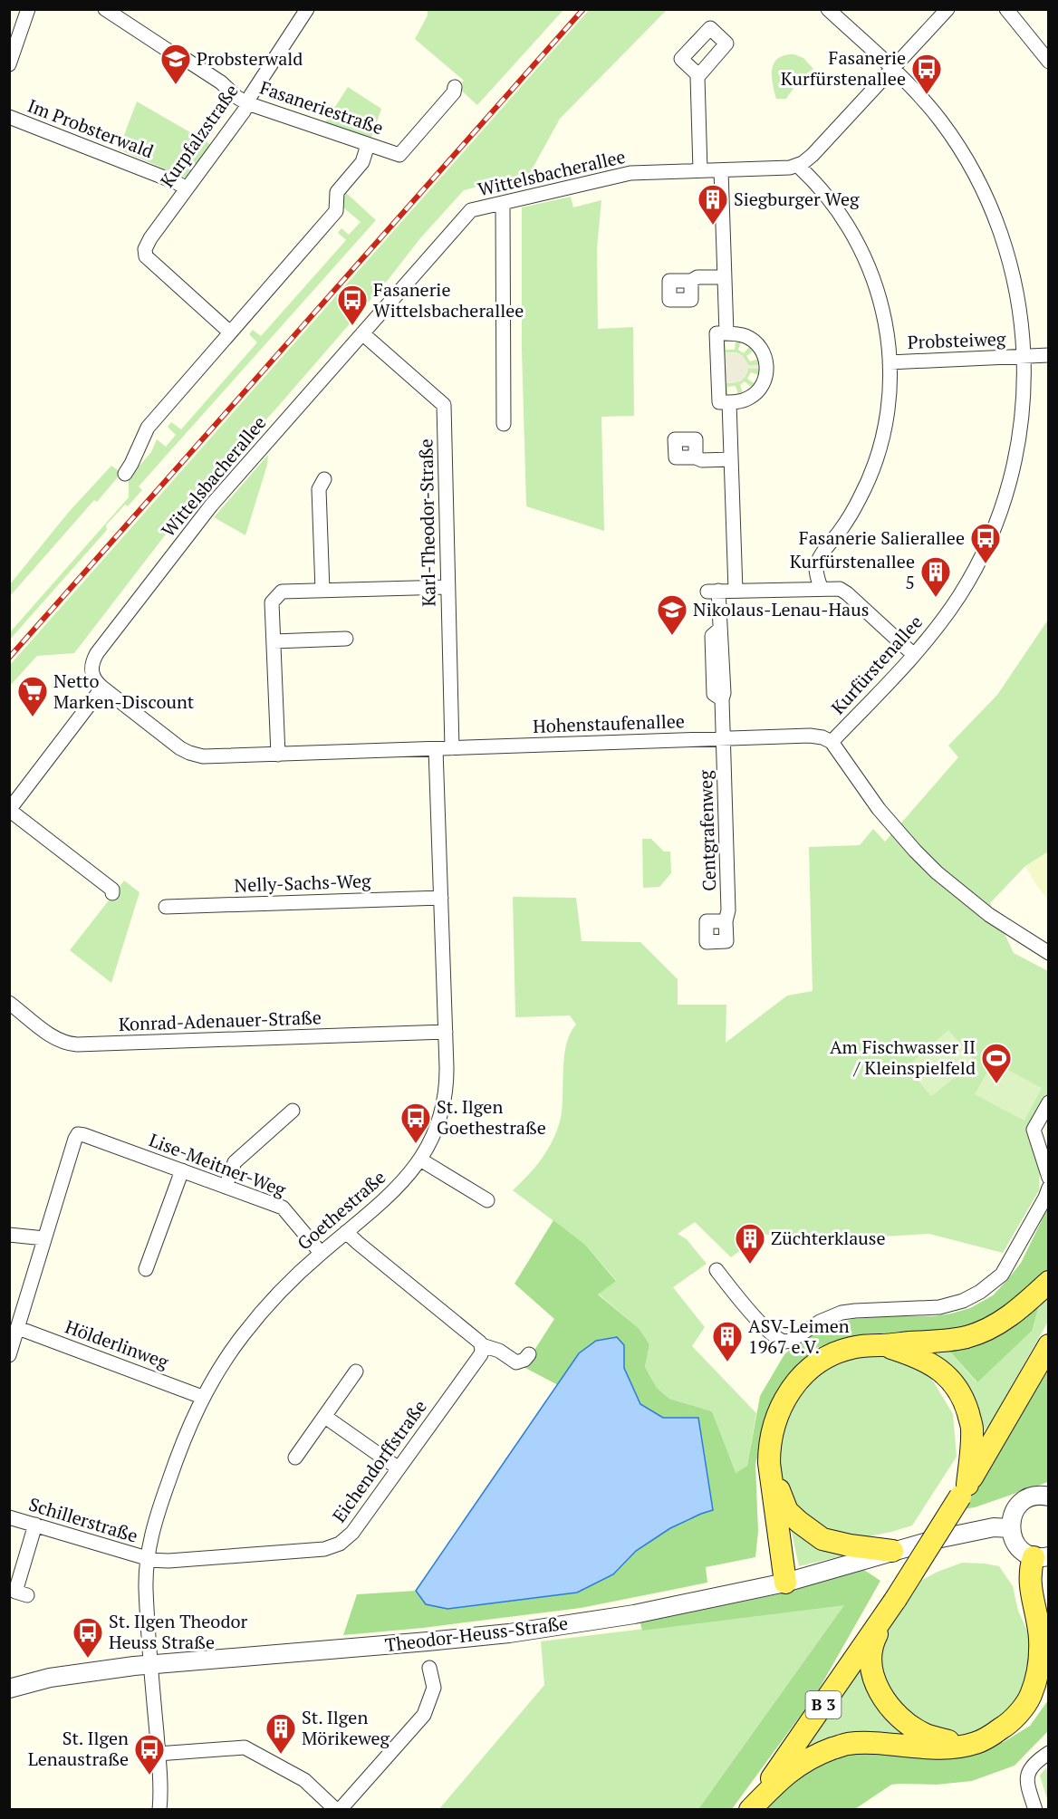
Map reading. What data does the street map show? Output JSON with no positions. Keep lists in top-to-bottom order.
{
  "streets": {
    "main road": ["B 3"],
    "street": [
      "Fasaneriestraße",
      "Im Probsterwald",
      "Kurpfalzstraße",
      "Wittelsbacherallee",
      "Probsteiweg",
      "Karl-Theodor-Straße",
      "Kurfürstenallee",
      "Hohenstaufenallee",
      "Centgrafenweg",
      "Nelly-Sachs-Weg",
      "Konrad-Adenauer-Straße",
      "Lise-Meitner-Weg",
      "Goethestraße",
      "Hölderlinweg",
      "Eichendorffstraße",
      "Schillerstraße",
      "Theodor-Heuss-Straße"
    ]
  },
  "crossings": [
    ["Fasaneriestraße", "Kurpfalzstraße"],
    ["Im Probsterwald", "Kurpfalzstraße"],
    ["Wittelsbacherallee", "Karl-Theodor-Straße"],
    ["Wittelsbacherallee", "Hohenstaufenallee"],
    ["Probsteiweg", "Kurfürstenallee"],
    ["Karl-Theodor-Straße", "Hohenstaufenallee"],
    ["Kurfürstenallee", "Hohenstaufenallee"],
    ["Hohenstaufenallee", "Centgrafenweg"],
    ["Hohenstaufenallee", "Goethestraße"],
    ["Nelly-Sachs-Weg", "Goethestraße"],
    ["Konrad-Adenauer-Straße", "Goethestraße"],
    ["Lise-Meitner-Weg", "Goethestraße"],
    ["Goethestraße", "Hölderlinweg"],
    ["Goethestraße", "Eichendorffstraße"],
    ["Goethestraße", "Schillerstraße"],
    ["Goethestraße", "Theodor-Heuss-Straße"],
    ["Eichendorffstraße", "Schillerstraße"]
  ],
  "places": {
    "school or university": ["Probsterwald", "Nikolaus-Lenau-Haus"],
    "bus stop": [
      "Fasanerie Kurfürstenallee",
      "Fasanerie Wittelsbacherallee",
      "Fasanerie Salierallee",
      "St. Ilgen Goethestraße",
      "St. Ilgen Theodor Heuss Straße",
      "St. Ilgen Lenaustraße"
    ],
    "building": [
      "Siegburger Weg",
      "Kurfürstenallee 5",
      "Züchterklause",
      "ASV-Leimen 1967 e.V.",
      "St. Ilgen Mörikeweg"
    ],
    "supermarket": ["Netto Marken-Discount"],
    "sports": ["Am Fischwasser II / Kleinspielfeld"]
  }
}
